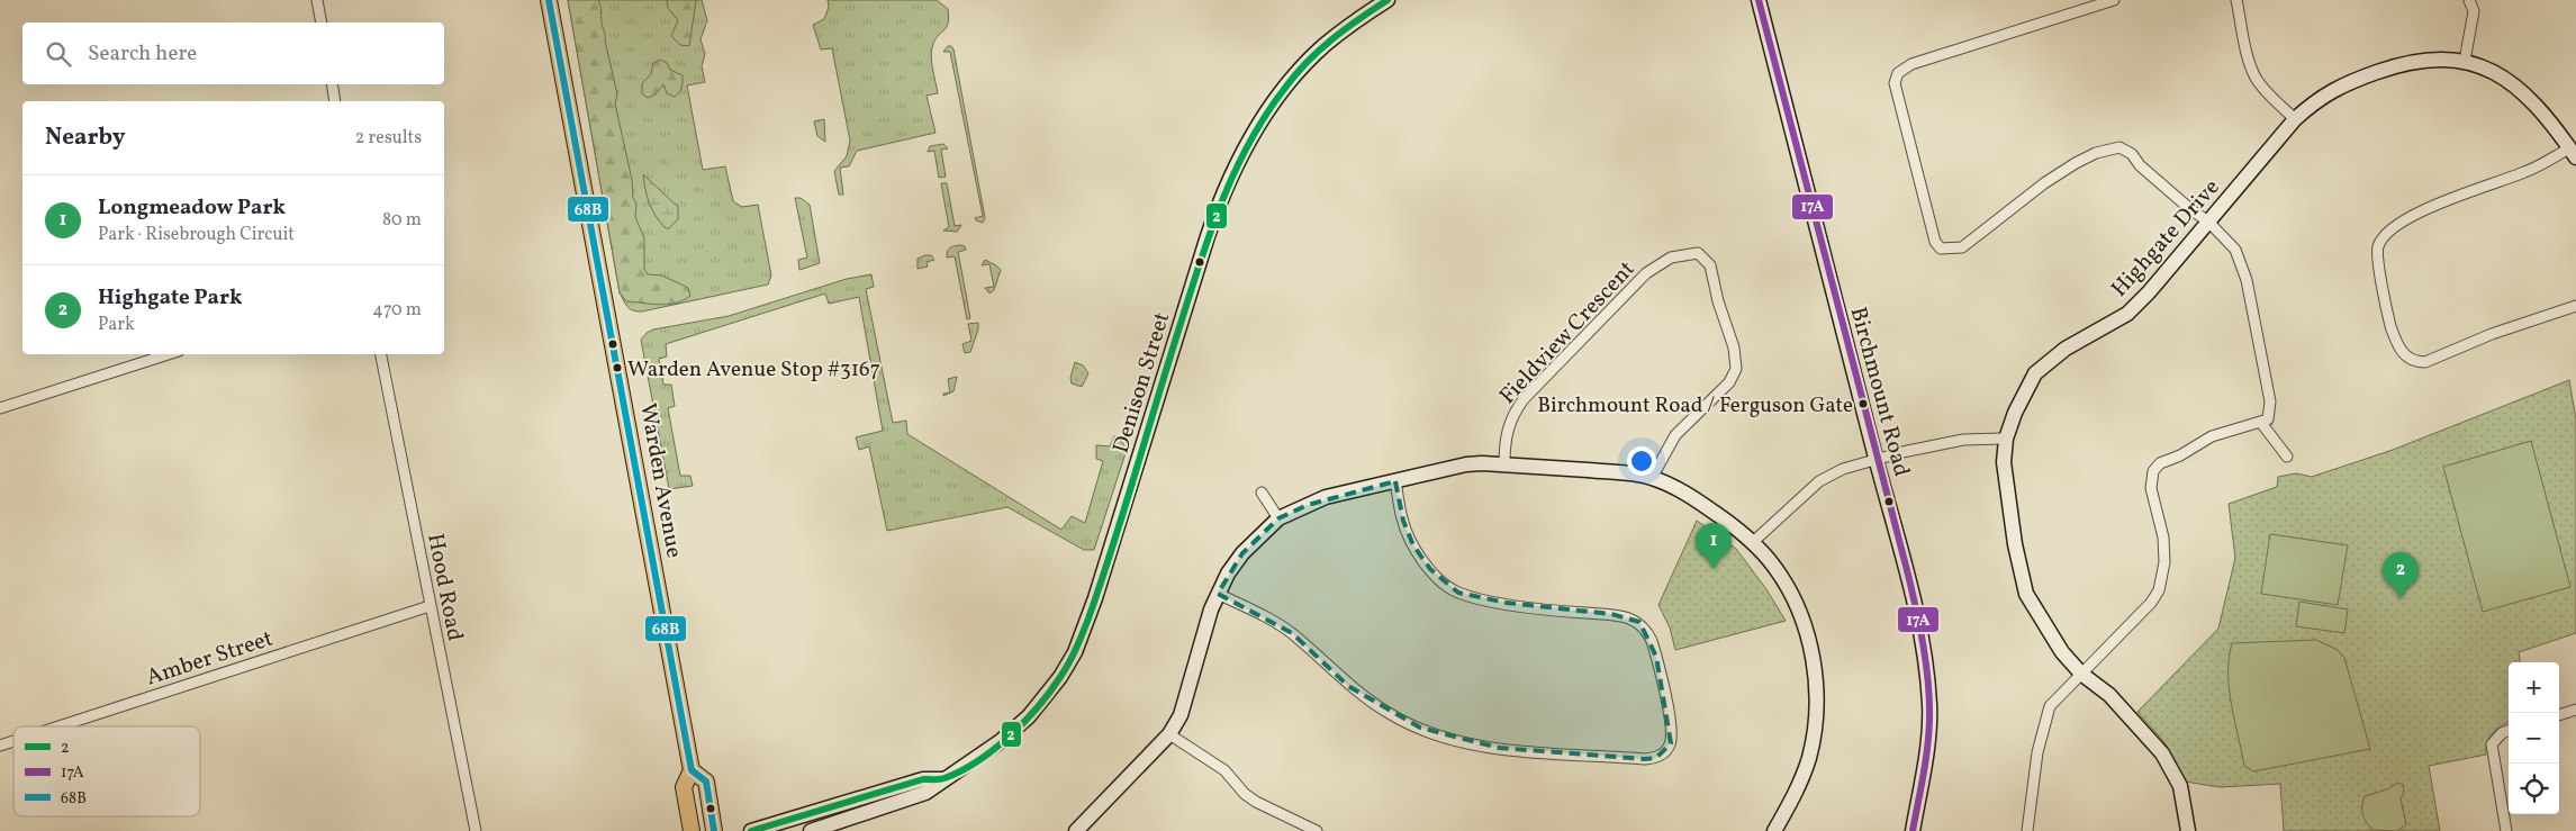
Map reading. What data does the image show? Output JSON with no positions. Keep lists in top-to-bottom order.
{
  "streets": {
    "main road": ["Warden Avenue"],
    "street": [
      "Highgate Drive",
      "Fieldview Crescent",
      "Denison Street",
      "Birchmount Road",
      "Hood Road",
      "Amber Street"
    ]
  },
  "crossings": [
    ["Hood Road", "Amber Street"]
  ],
  "places": ["Warden Avenue Stop #3167", "Birchmount Road / Ferguson Gate"],
  "lines": ["transit line 2", "transit line 17A", "transit line 68B"],
  "legend": ["2", "17A", "68B"],
  "page": {
    "search": "Search here",
    "heading": ["Nearby", "2 results"],
    "list": [
      {
        "mark": "1",
        "name": "Longmeadow Park",
        "note": "Park · Risebrough Circuit",
        "value": "80 m"
      },
      {
        "mark": "2",
        "name": "Highgate Park",
        "note": "Park",
        "value": "470 m"
      }
    ],
    "pins": ["1", "2"],
    "map_buttons": ["+", "−"]
  }
}
